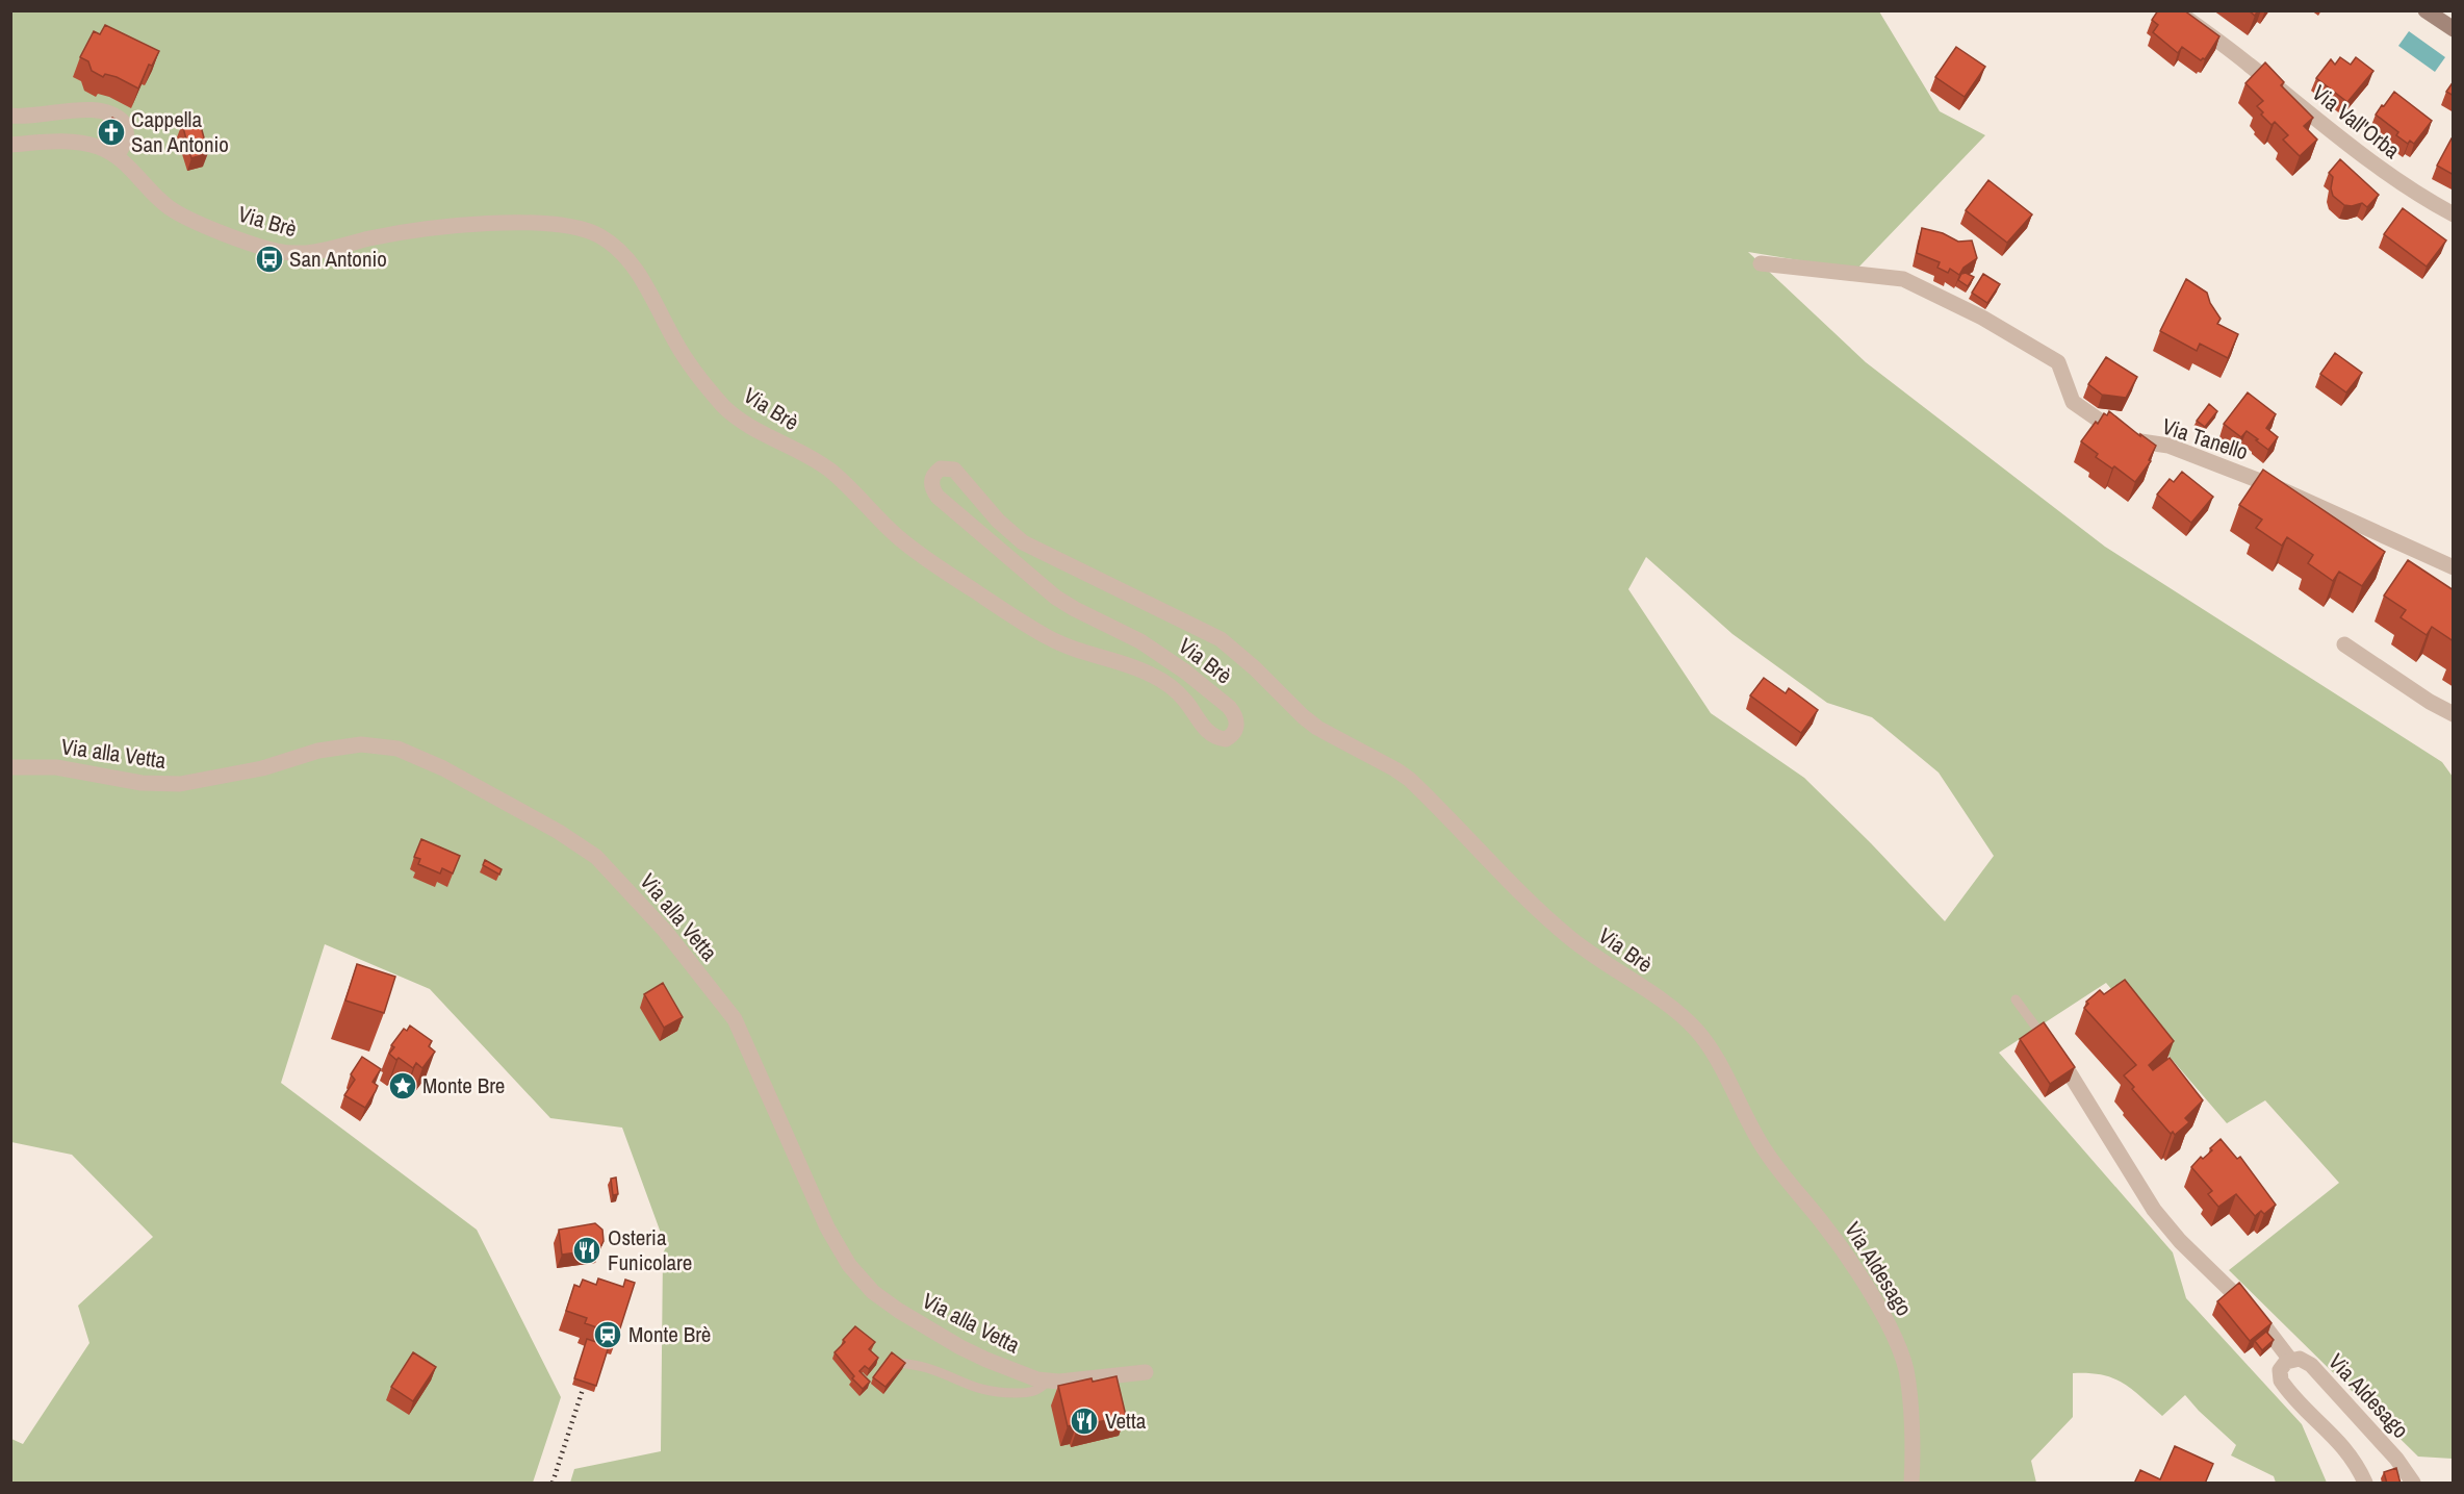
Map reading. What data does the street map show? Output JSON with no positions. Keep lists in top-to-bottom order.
{
  "streets": {
    "street": [
      "Via Vall'Orba",
      "Via Brè",
      "Via Tanello",
      "Via alla Vetta",
      "Via Aldesago"
    ]
  },
  "crossings": [
    ["Via Brè", "Via Aldesago"]
  ],
  "places": {
    "church": ["Cappella San Antonio"],
    "bus stop": ["San Antonio"],
    "place": ["Monte Bre"],
    "restaurant": ["Osteria Funicolare", "Vetta"],
    "station": ["Monte Brè"]
  }
}
